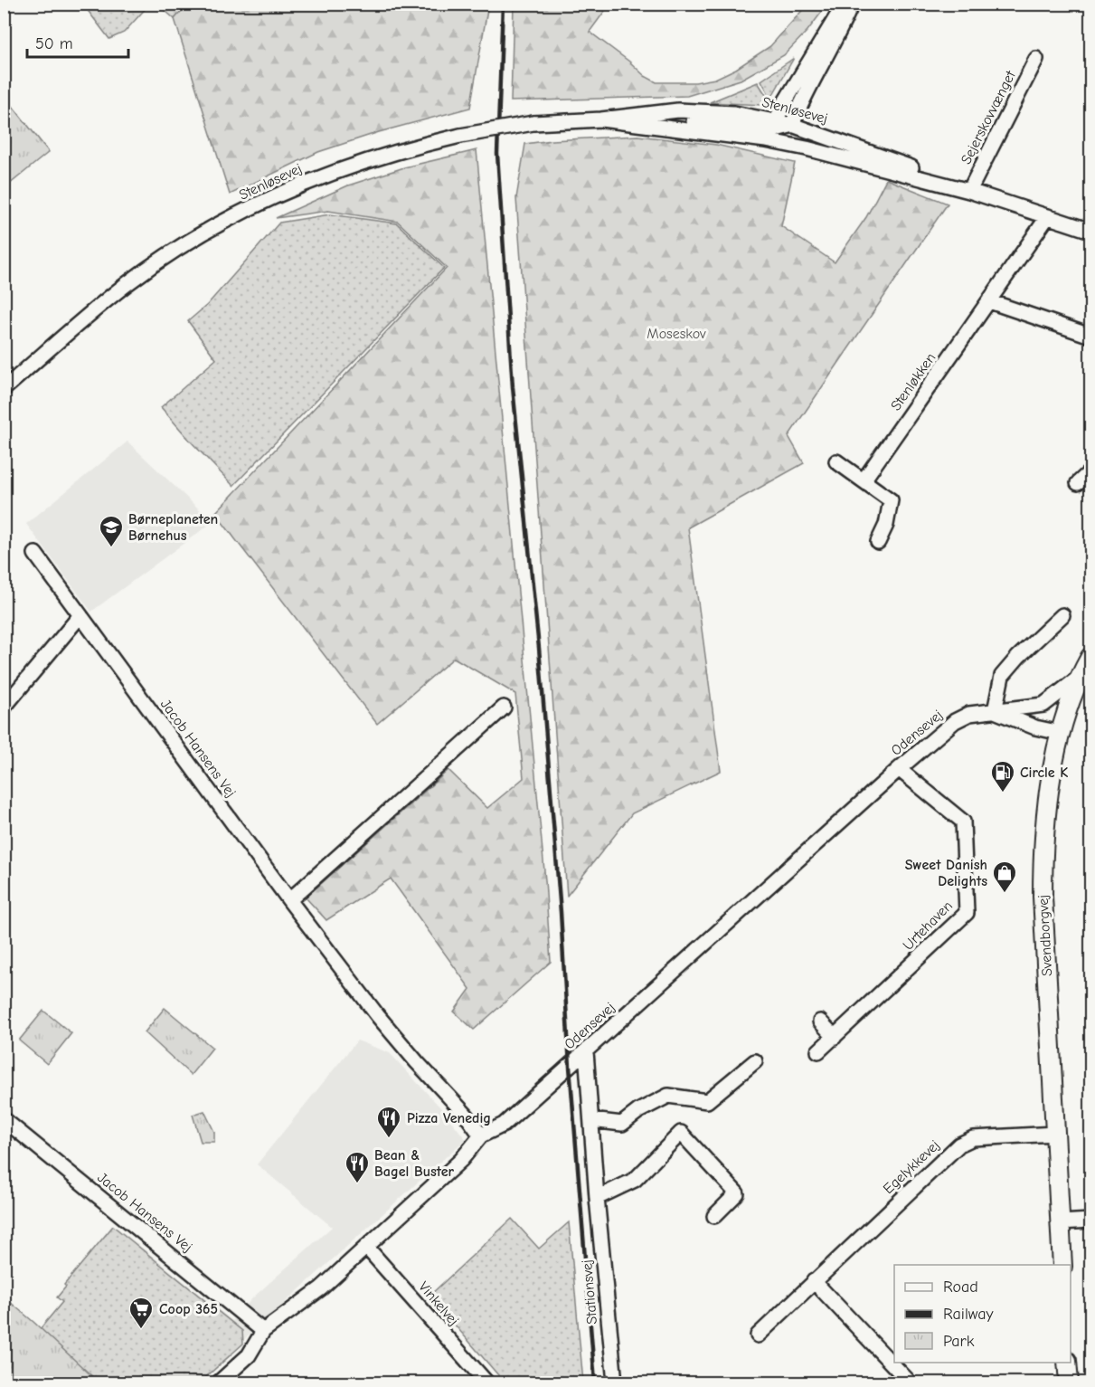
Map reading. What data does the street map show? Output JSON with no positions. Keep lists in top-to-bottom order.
{
  "streets": {
    "main road": ["Svendborgvej"],
    "street": [
      "Stenløsevej",
      "Sejerskovvænget",
      "Stenløkken",
      "Odensevej",
      "Jacob Hansens Vej",
      "Urtehaven",
      "Egelykkevej",
      "Stationsvej",
      "Vinkelvej"
    ]
  },
  "crossings": [
    ["Stenløsevej", "Sejerskovvænget"],
    ["Stenløsevej", "Stenløkken"],
    ["Odensevej", "Jacob Hansens Vej"],
    ["Odensevej", "Urtehaven"],
    ["Odensevej", "Svendborgvej"],
    ["Odensevej", "Stationsvej"],
    ["Odensevej", "Vinkelvej"],
    ["Svendborgvej", "Egelykkevej"]
  ],
  "parks": ["Moseskov"],
  "places": {
    "school or university": ["Børneplaneten Børnehus"],
    "fuel station": ["Circle K"],
    "shop": ["Sweet Danish Delights"],
    "restaurant": ["Pizza Venedig", "Bean & Bagel Buster"],
    "supermarket": ["Coop 365"]
  },
  "legend": ["Road", "Railway", "Park"],
  "scale_bar": "50 m"
}
